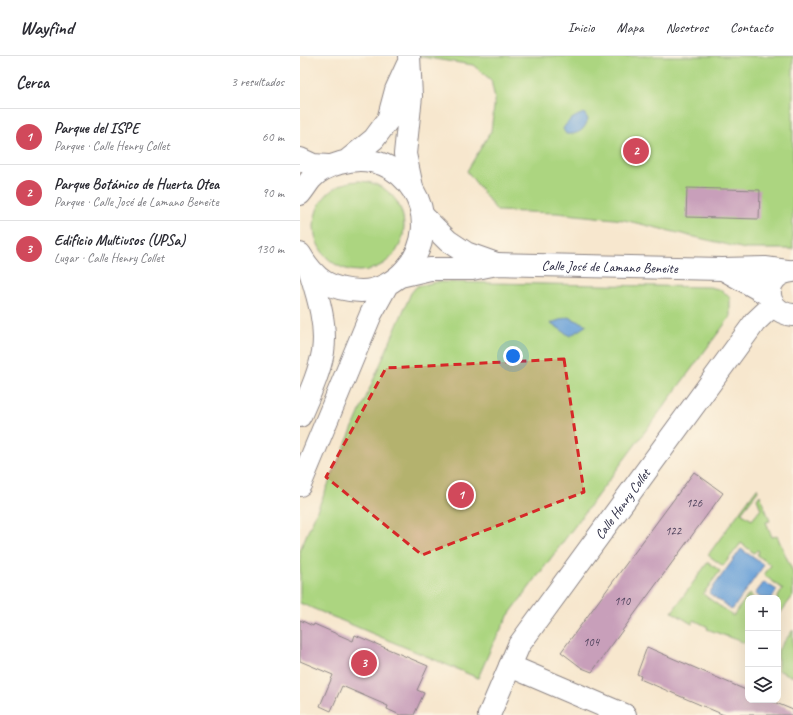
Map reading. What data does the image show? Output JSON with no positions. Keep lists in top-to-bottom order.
{
  "streets": {
    "street": ["Calle José de Lamano Beneite", "Calle Henry Collet"]
  },
  "crossings": [
    ["Calle José de Lamano Beneite", "Calle Henry Collet"]
  ],
  "house_numbers": [
    "126",
    "122",
    "110",
    "104"
  ],
  "page": {
    "header": "Wayfind",
    "nav": [
      "Inicio",
      "Mapa",
      "Nosotros",
      "Contacto"
    ],
    "heading": ["Cerca", "3 resultados"],
    "list": [
      {
        "mark": "1",
        "name": "Parque del ISPE",
        "note": "Parque · Calle Henry Collet",
        "value": "60 m"
      },
      {
        "mark": "2",
        "name": "Parque Botánico de Huerta Otea",
        "note": "Parque · Calle José de Lamano Beneite",
        "value": "90 m"
      },
      {
        "mark": "3",
        "name": "Edificio Multiusos (UPSa)",
        "note": "Lugar · Calle Henry Collet",
        "value": "130 m"
      }
    ],
    "pins": ["2", "1", "3"],
    "map_buttons": ["+", "−"]
  }
}
